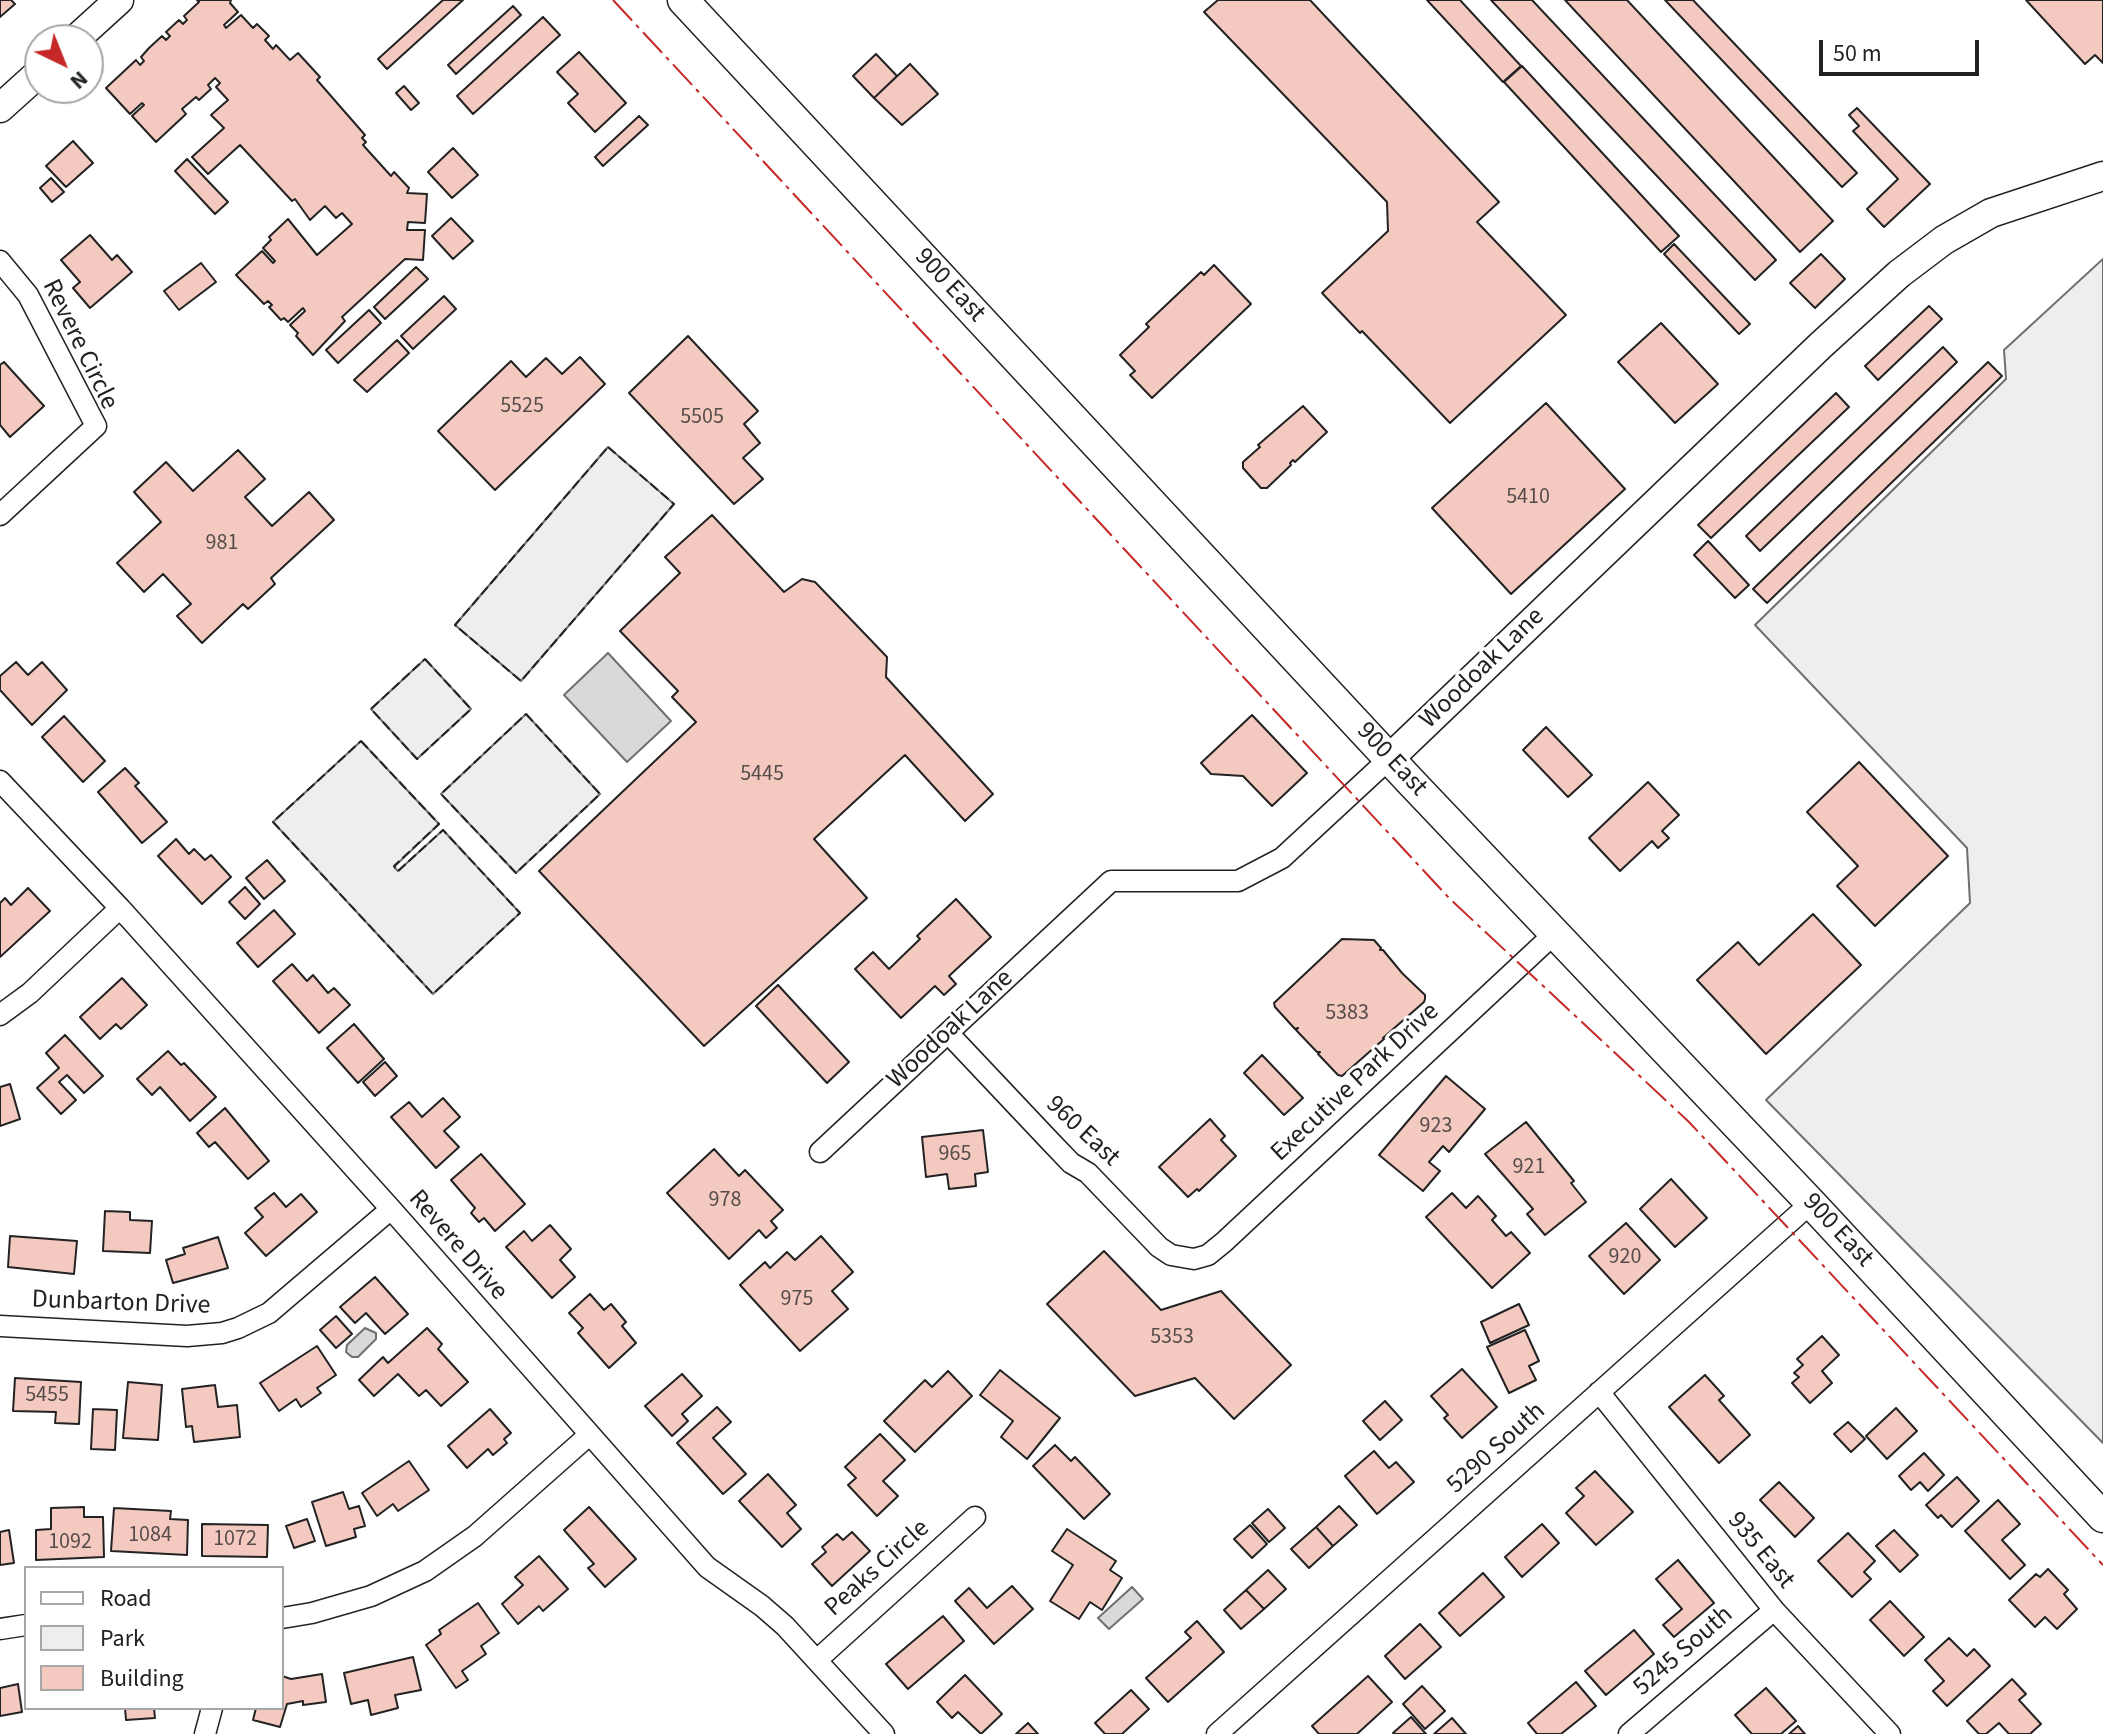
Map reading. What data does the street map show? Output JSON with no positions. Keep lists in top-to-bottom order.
{
  "streets": {
    "main road": ["900 East"],
    "street": [
      "Revere Circle",
      "Woodoak Lane",
      "Executive Park Drive",
      "960 East",
      "Revere Drive",
      "Dunbarton Drive",
      "5290 South",
      "935 East",
      "Peaks Circle",
      "5245 South"
    ]
  },
  "crossings": [
    ["900 East", "Woodoak Lane"],
    ["900 East", "Executive Park Drive"],
    ["900 East", "5290 South"],
    ["Woodoak Lane", "960 East"],
    ["Executive Park Drive", "960 East"],
    ["Revere Drive", "Dunbarton Drive"],
    ["Revere Drive", "Peaks Circle"],
    ["5290 South", "935 East"],
    ["935 East", "5245 South"]
  ],
  "house_numbers": [
    "5525",
    "5505",
    "5410",
    "981",
    "5445",
    "5383",
    "923",
    "965",
    "921",
    "978",
    "920",
    "975",
    "5353",
    "5455",
    "1084",
    "1072",
    "1092"
  ],
  "legend": ["Road", "Park", "Building"],
  "scale_bar": "50 m",
  "north": "bottom right"
}
